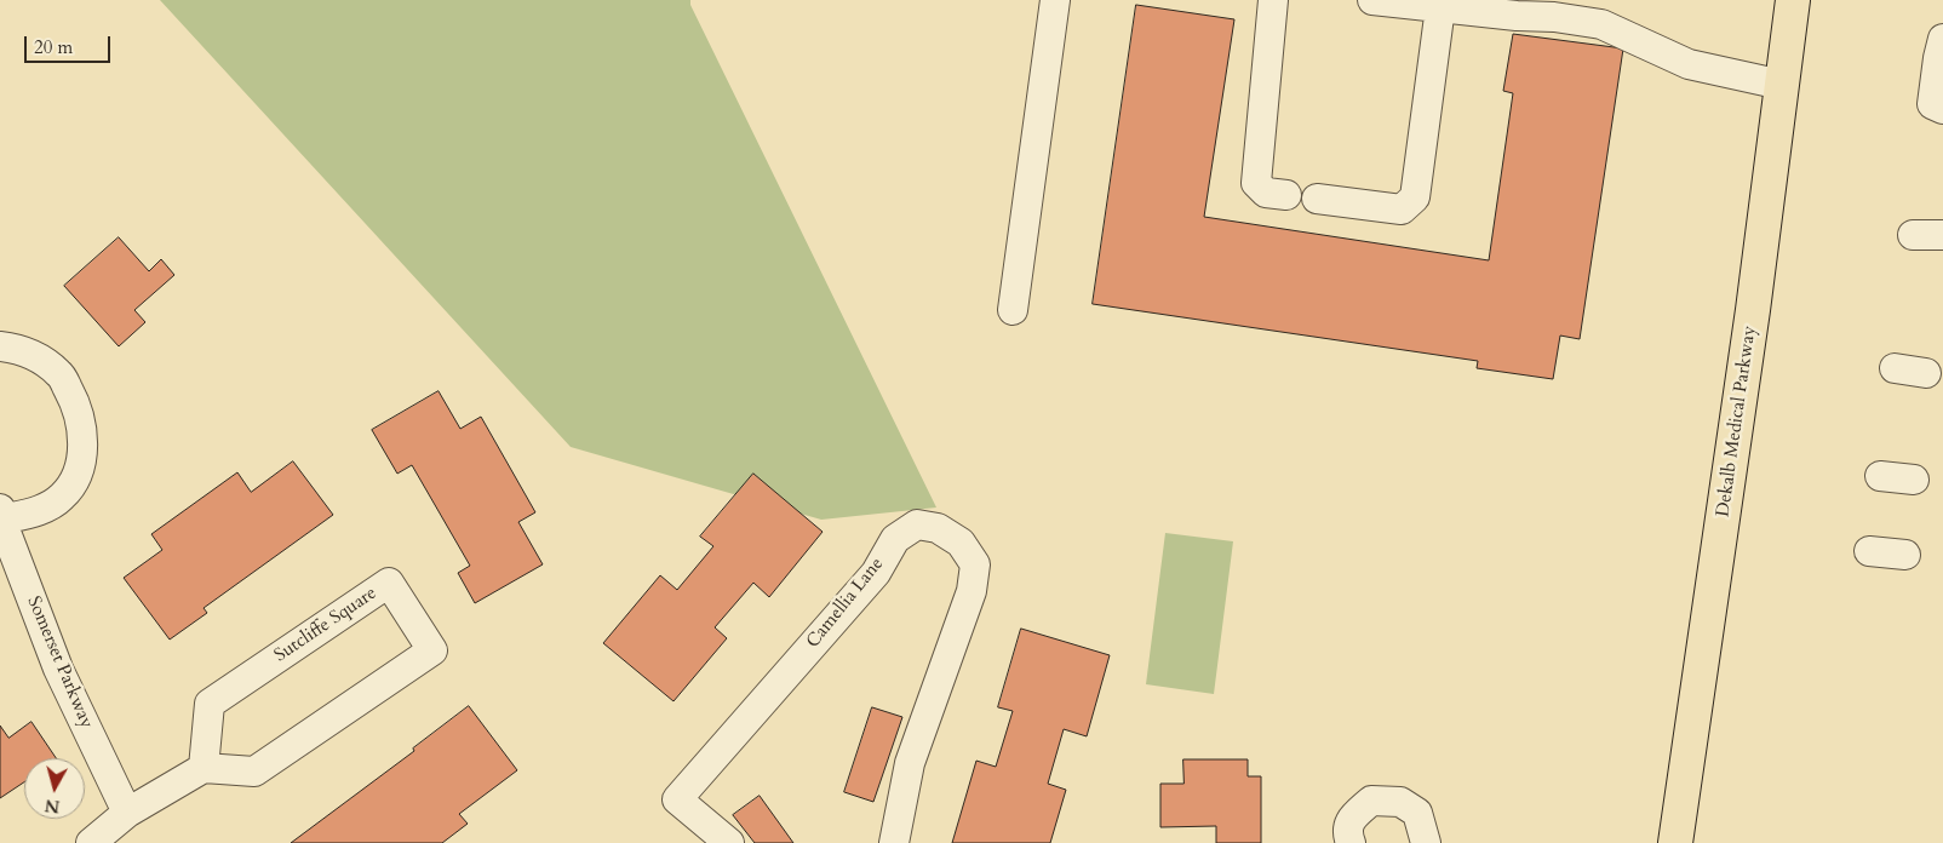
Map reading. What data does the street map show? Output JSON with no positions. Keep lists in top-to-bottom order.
{
  "streets": {
    "main road": ["Dekalb Medical Parkway"],
    "street": ["Camellia Lane", "Sutcliffe Square", "Somerset Parkway"]
  },
  "scale_bar": "20 m",
  "north": "bottom"
}
